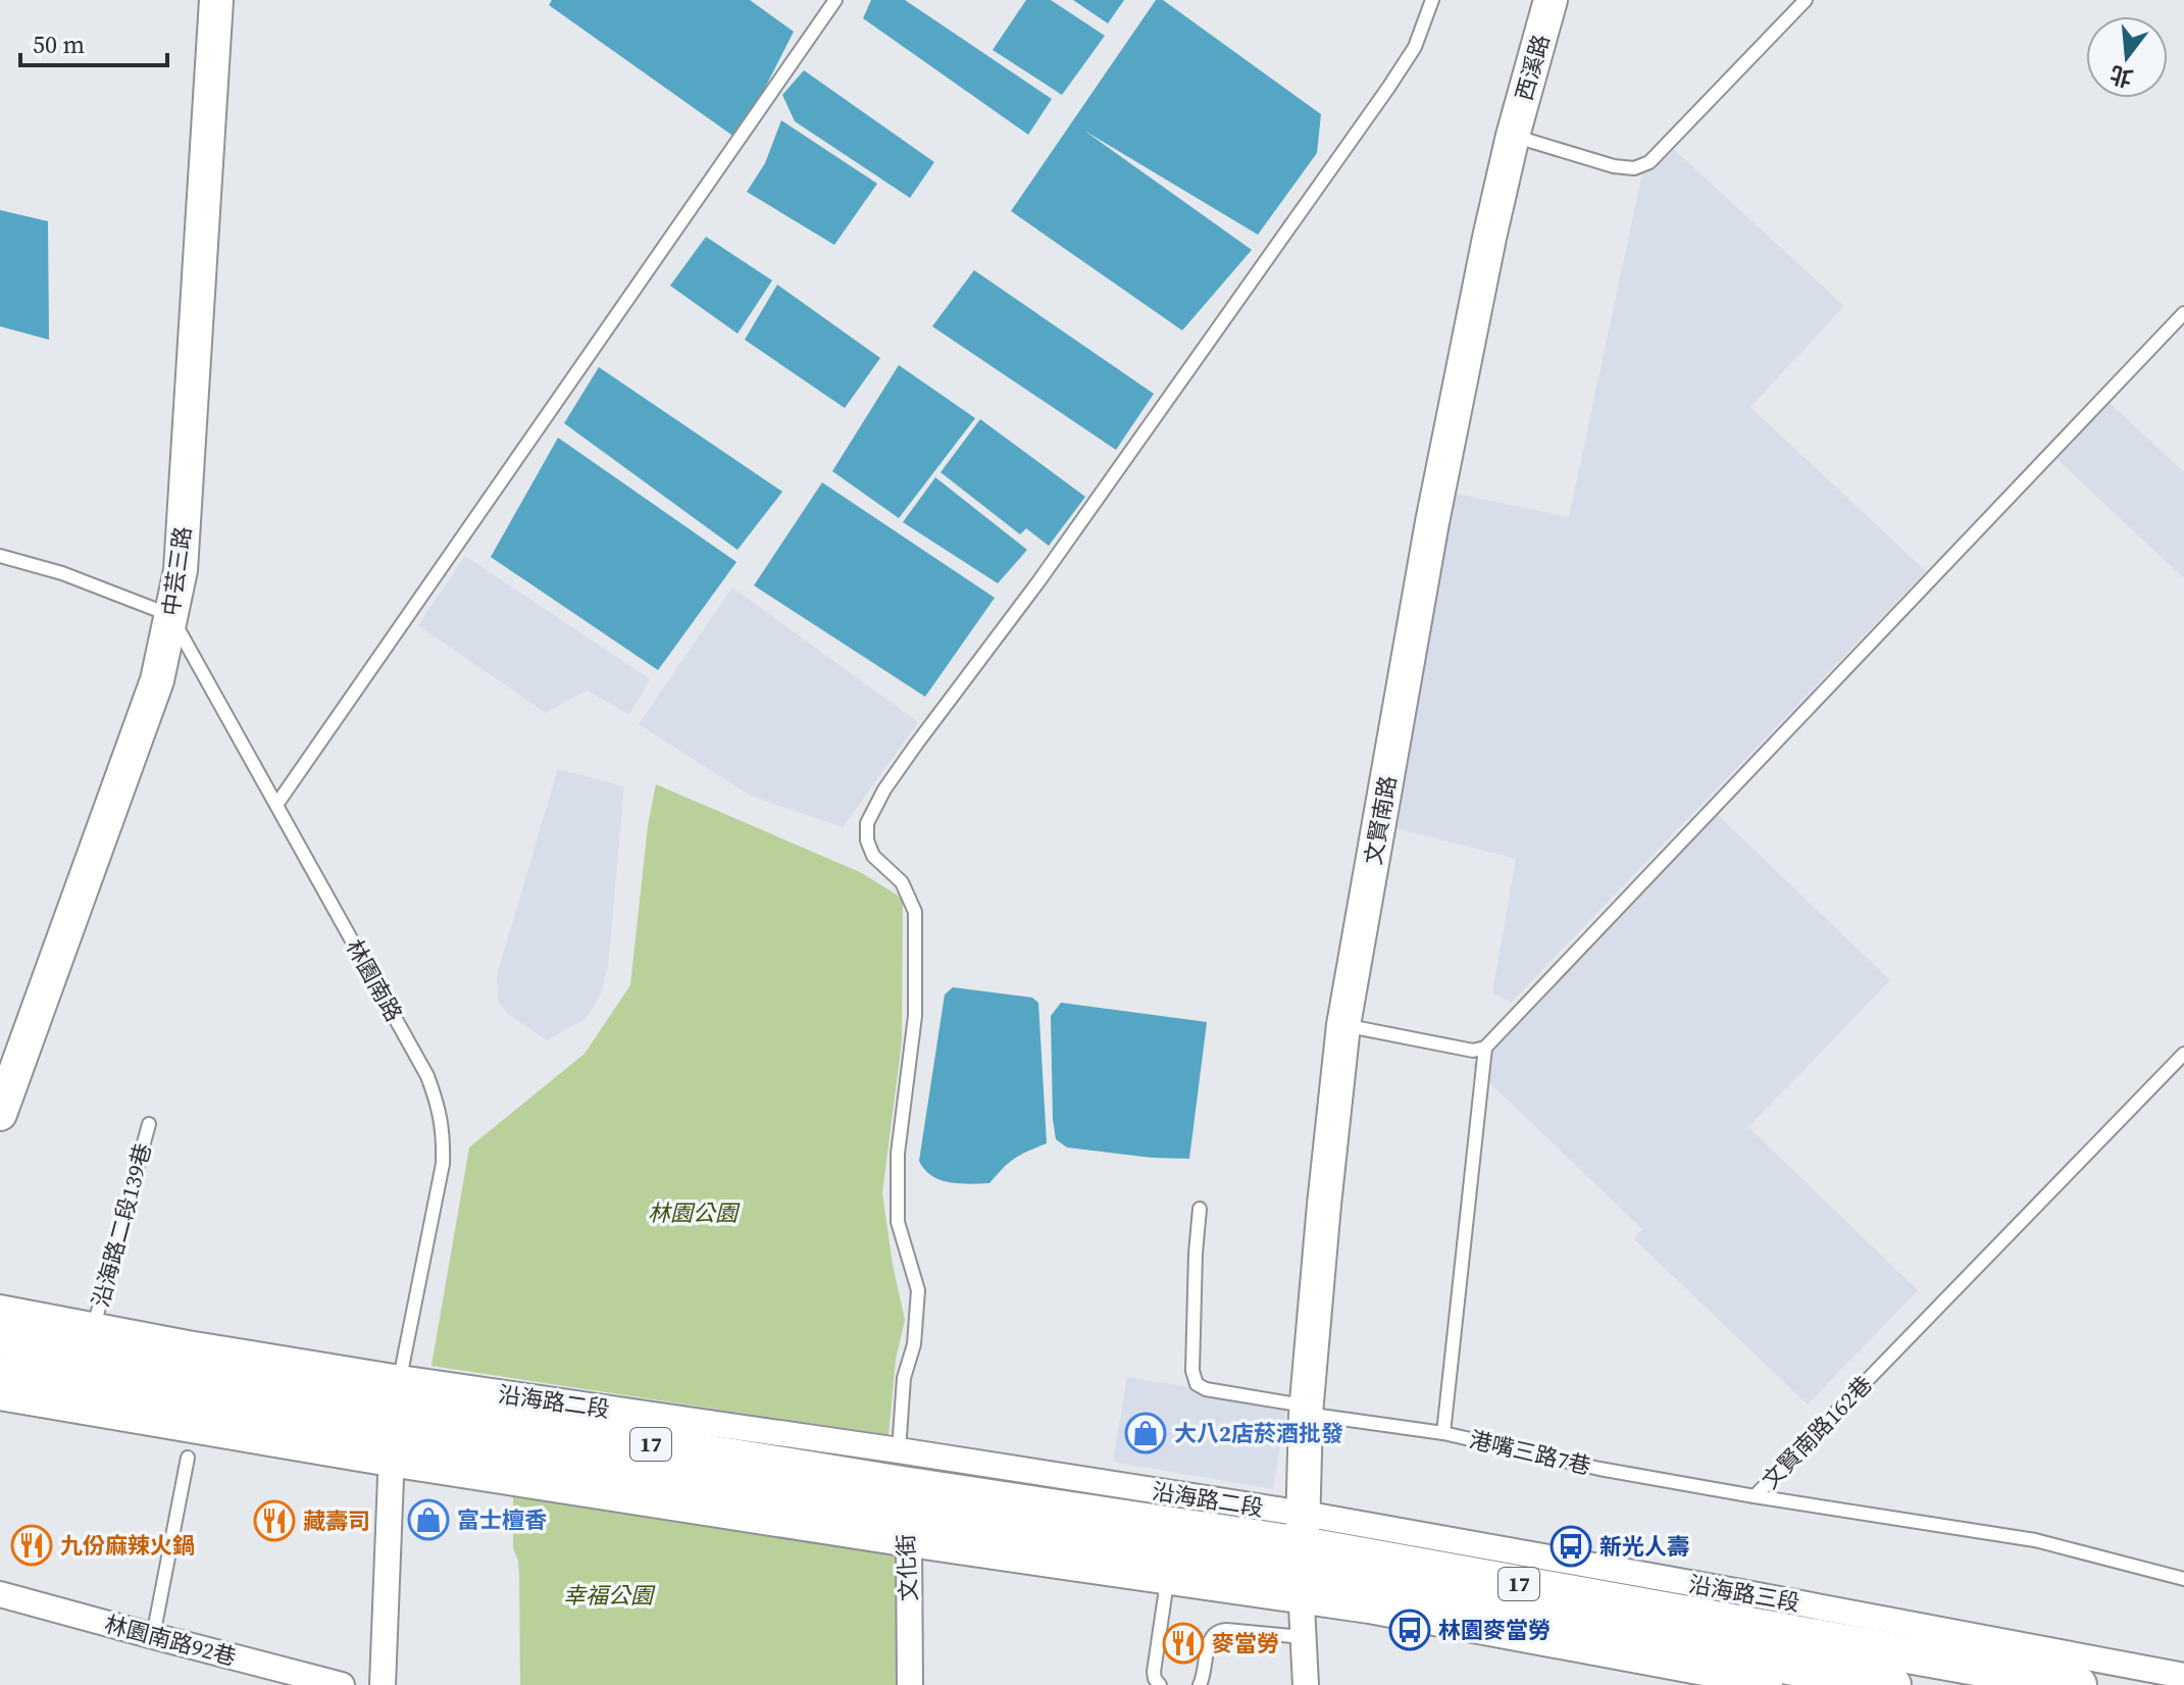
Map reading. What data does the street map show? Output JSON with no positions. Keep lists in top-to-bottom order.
{
  "streets": {
    "main road": ["沿海路二段", "17", "沿海路三段"],
    "street": [
      "西溪路",
      "中芸三路",
      "文賢南路",
      "林園南路",
      "文化街",
      "林園南路92巷"
    ],
    "lane": ["沿海路二段139巷", "文賢南路162巷", "港嘴三路7巷"]
  },
  "crossings": [
    ["西溪路", "文賢南路"],
    ["中芸三路", "林園南路"],
    ["文賢南路", "沿海路二段"],
    ["文賢南路", "港嘴三路7巷"],
    ["文賢南路", "沿海路三段"],
    ["林園南路", "沿海路二段"],
    ["沿海路二段139巷", "沿海路二段"],
    ["沿海路二段", "文化街"],
    ["沿海路二段", "沿海路三段"],
    ["文賢南路162巷", "港嘴三路7巷"]
  ],
  "parks": ["林園公園", "幸福公園"],
  "places": {
    "shop": ["大八2店菸酒批發", "富士檀香"],
    "restaurant": ["藏壽司", "九份麻辣火鍋", "麥當勞"],
    "bus stop": ["新光人壽", "林園麥當勞"]
  },
  "scale_bar": "50 m",
  "north": "bottom"
}
